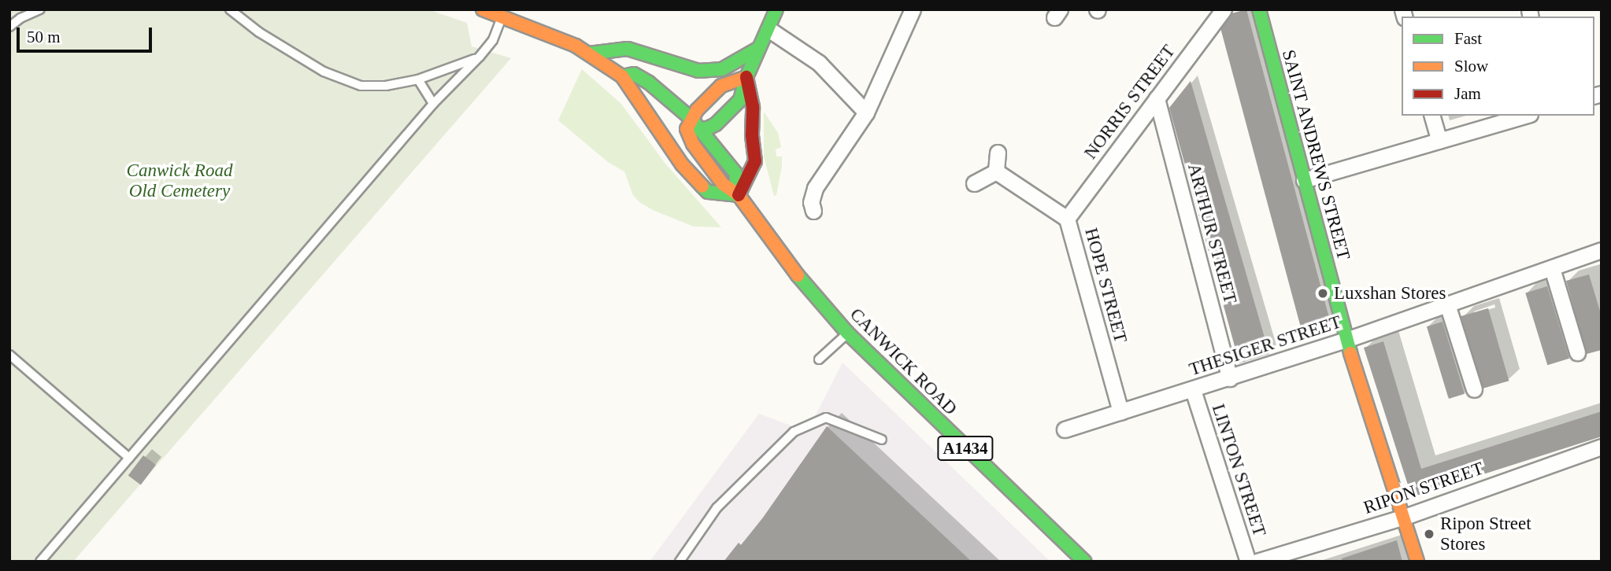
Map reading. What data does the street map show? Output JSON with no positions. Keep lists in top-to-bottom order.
{
  "streets": {
    "main road": ["SAINT ANDREWS STREET", "CANWICK ROAD", "A1434"],
    "street": [
      "NORRIS STREET",
      "ARTHUR STREET",
      "HOPE STREET",
      "THESIGER STREET",
      "LINTON STREET",
      "RIPON STREET"
    ]
  },
  "crossings": [
    ["NORRIS STREET", "ARTHUR STREET"],
    ["NORRIS STREET", "HOPE STREET"],
    ["SAINT ANDREWS STREET", "THESIGER STREET"],
    ["SAINT ANDREWS STREET", "RIPON STREET"],
    ["ARTHUR STREET", "THESIGER STREET"],
    ["HOPE STREET", "THESIGER STREET"],
    ["THESIGER STREET", "LINTON STREET"],
    ["CANWICK ROAD", "A1434"]
  ],
  "parks": ["Canwick Road Old Cemetery"],
  "places": ["Luxshan Stores", "Ripon Street Stores"],
  "legend": ["Fast", "Slow", "Jam"],
  "scale_bar": "50 m"
}
